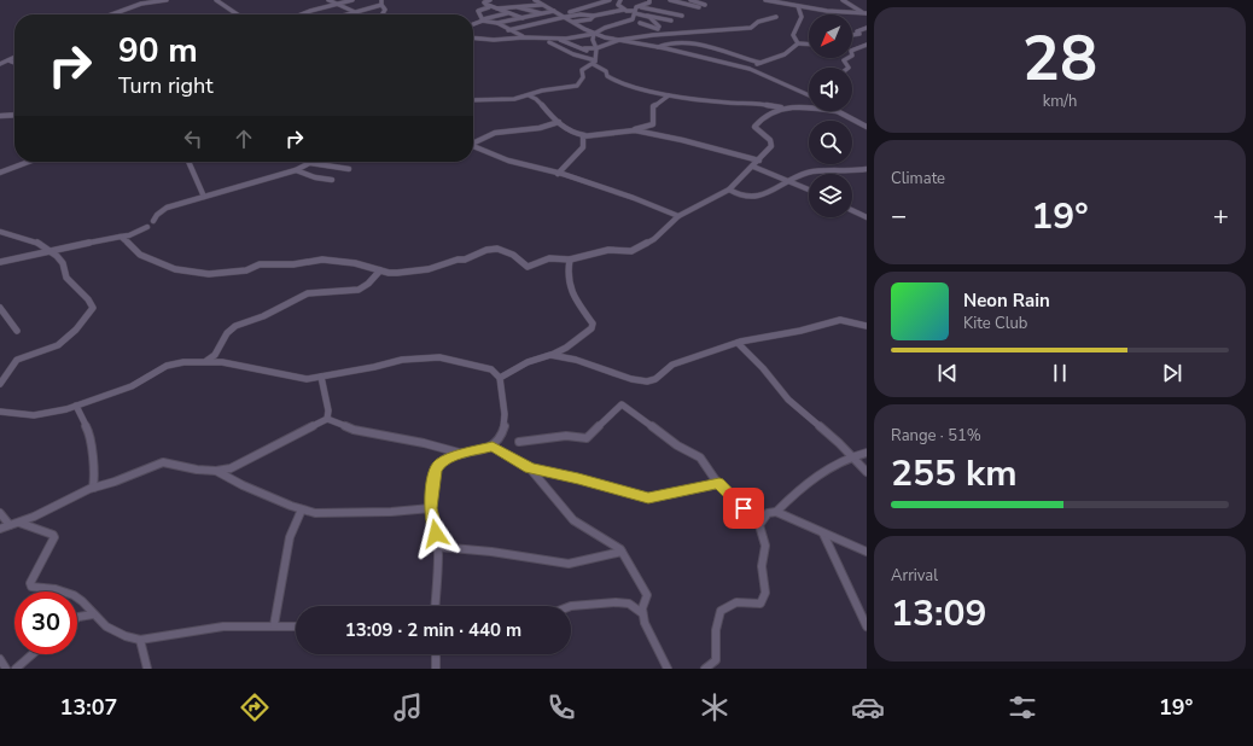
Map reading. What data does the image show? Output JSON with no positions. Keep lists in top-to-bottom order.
{
  "north": "bottom left",
  "page": {
    "tile": [
      ["28", "km/h"],
      "Climate",
      ["Range · 51%", "255 km"],
      ["Arrival", "13:09"]
    ],
    "turn": ["90 m", "Turn right"],
    "heat": ["−", "19°", "+"],
    "song": ["Neon Rain", "Kite Club"],
    "limit": "30",
    "trip": "13:09 · 2 min · 440 m",
    "tabs": ["13:07", "19°"]
  }
}
